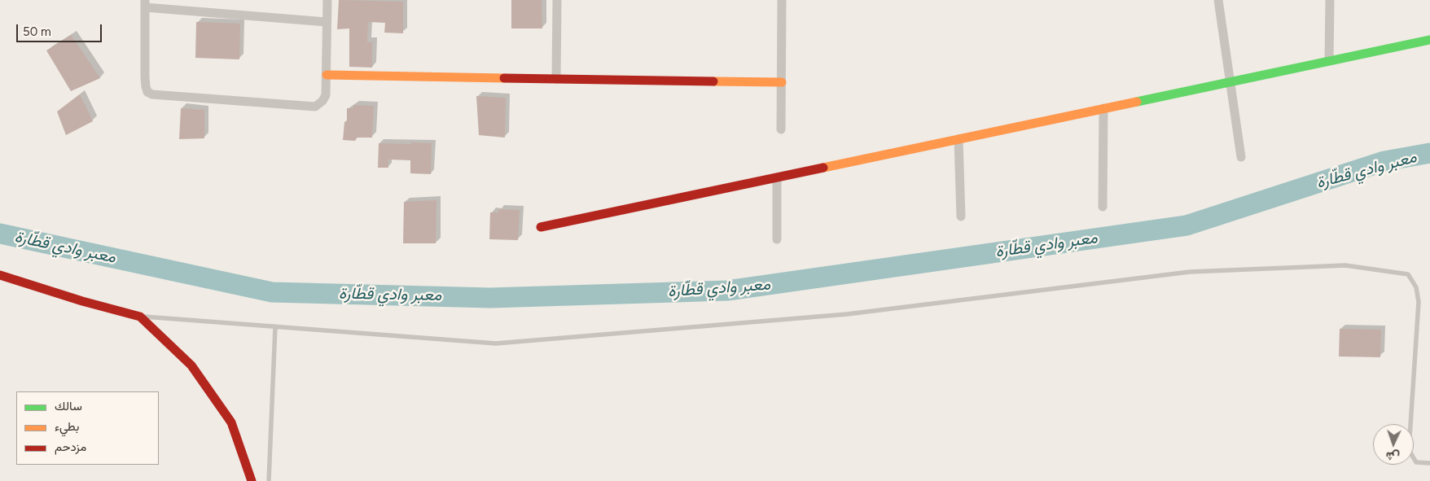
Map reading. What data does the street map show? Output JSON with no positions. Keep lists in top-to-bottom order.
{
  "water": ["معبر وادي قطّارة"],
  "legend": ["سالك", "بطيء", "مزدحم"],
  "scale_bar": "50 m",
  "north": "bottom"
}
